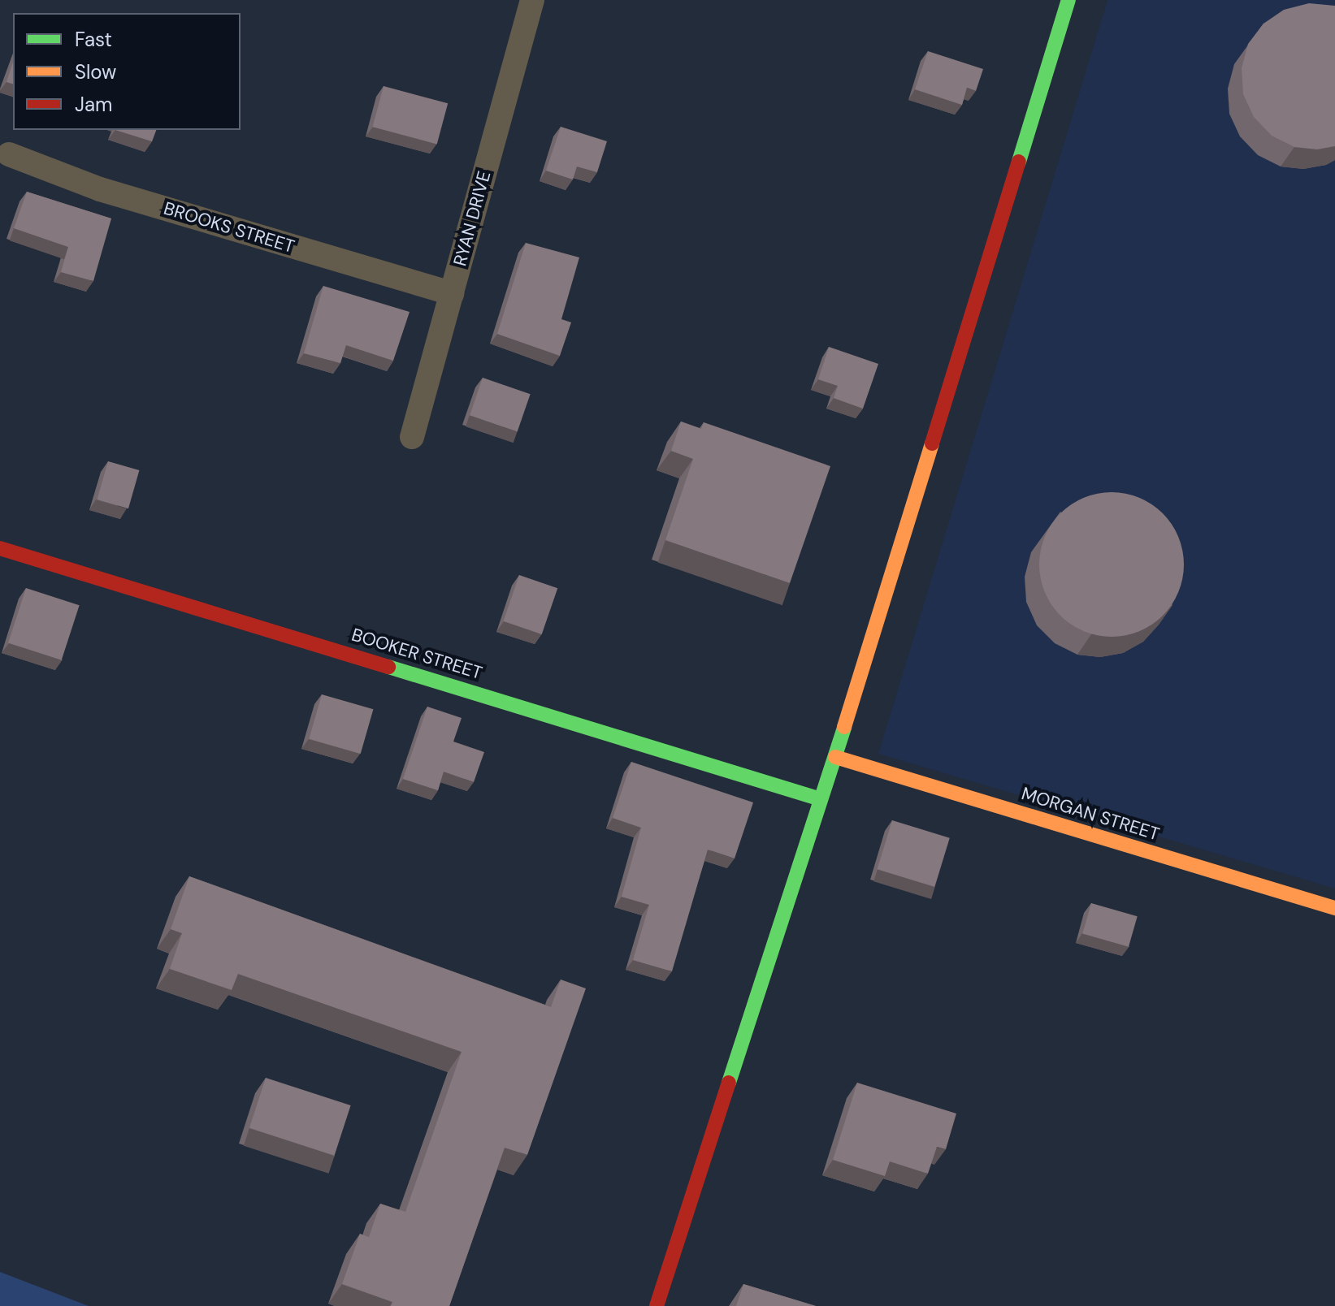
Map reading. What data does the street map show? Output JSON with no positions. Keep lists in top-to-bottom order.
{
  "streets": {
    "street": [
      "RYAN DRIVE",
      "BROOKS STREET",
      "BOOKER STREET",
      "MORGAN STREET"
    ]
  },
  "crossings": [
    ["RYAN DRIVE", "BROOKS STREET"]
  ],
  "legend": ["Fast", "Slow", "Jam"]
}
